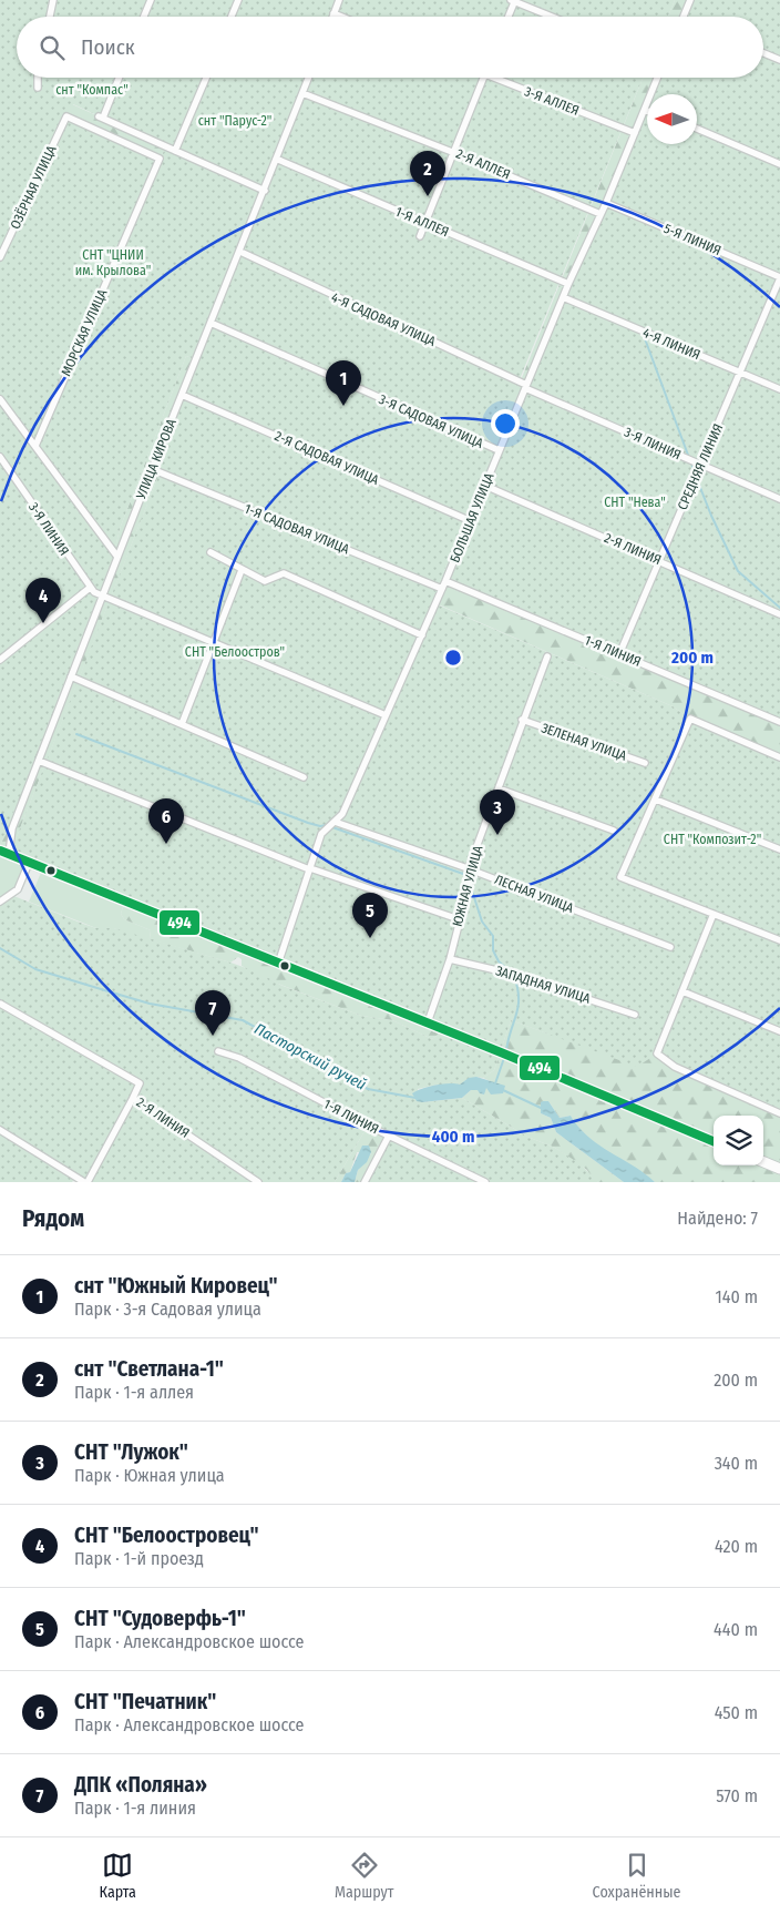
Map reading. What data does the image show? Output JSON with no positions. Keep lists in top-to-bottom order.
{
  "streets": {
    "street": [
      "3-Я АЛЛЕЯ",
      "2-Я АЛЛЕЯ",
      "ОЗЁРНАЯ УЛИЦА",
      "1-Я АЛЛЕЯ",
      "5-Я ЛИНИЯ",
      "4-Я САДОВАЯ УЛИЦА",
      "МОРСКАЯ УЛИЦА",
      "4-Я ЛИНИЯ",
      "3-Я САДОВАЯ УЛИЦА",
      "3-Я ЛИНИЯ",
      "2-Я САДОВАЯ УЛИЦА",
      "УЛИЦА КИРОВА",
      "СРЕДНЯЯ ЛИНИЯ",
      "БОЛЬШАЯ УЛИЦА",
      "1-Я САДОВАЯ УЛИЦА",
      "2-Я ЛИНИЯ",
      "1-Я ЛИНИЯ",
      "ЗЕЛЕНАЯ УЛИЦА",
      "ЮЖНАЯ УЛИЦА",
      "ЛЕСНАЯ УЛИЦА",
      "ЗАПАДНАЯ УЛИЦА"
    ]
  },
  "crossings": [
    ["3-Я АЛЛЕЯ", "БОЛЬШАЯ УЛИЦА"],
    ["2-Я АЛЛЕЯ", "УЛИЦА КИРОВА"],
    ["2-Я АЛЛЕЯ", "БОЛЬШАЯ УЛИЦА"],
    ["ОЗЁРНАЯ УЛИЦА", "МОРСКАЯ УЛИЦА"],
    ["1-Я АЛЛЕЯ", "УЛИЦА КИРОВА"],
    ["1-Я АЛЛЕЯ", "БОЛЬШАЯ УЛИЦА"],
    ["5-Я ЛИНИЯ", "СРЕДНЯЯ ЛИНИЯ"],
    ["5-Я ЛИНИЯ", "БОЛЬШАЯ УЛИЦА"],
    ["4-Я САДОВАЯ УЛИЦА", "3-Я ЛИНИЯ"],
    ["4-Я САДОВАЯ УЛИЦА", "УЛИЦА КИРОВА"],
    ["4-Я САДОВАЯ УЛИЦА", "БОЛЬШАЯ УЛИЦА"],
    ["4-Я ЛИНИЯ", "СРЕДНЯЯ ЛИНИЯ"],
    ["4-Я ЛИНИЯ", "БОЛЬШАЯ УЛИЦА"],
    ["3-Я САДОВАЯ УЛИЦА", "УЛИЦА КИРОВА"],
    ["3-Я САДОВАЯ УЛИЦА", "БОЛЬШАЯ УЛИЦА"],
    ["3-Я ЛИНИЯ", "УЛИЦА КИРОВА"],
    ["3-Я ЛИНИЯ", "СРЕДНЯЯ ЛИНИЯ"],
    ["3-Я ЛИНИЯ", "БОЛЬШАЯ УЛИЦА"],
    ["2-Я САДОВАЯ УЛИЦА", "УЛИЦА КИРОВА"],
    ["2-Я САДОВАЯ УЛИЦА", "БОЛЬШАЯ УЛИЦА"],
    ["УЛИЦА КИРОВА", "1-Я САДОВАЯ УЛИЦА"],
    ["СРЕДНЯЯ ЛИНИЯ", "2-Я ЛИНИЯ"],
    ["СРЕДНЯЯ ЛИНИЯ", "1-Я ЛИНИЯ"],
    ["БОЛЬШАЯ УЛИЦА", "1-Я САДОВАЯ УЛИЦА"],
    ["БОЛЬШАЯ УЛИЦА", "2-Я ЛИНИЯ"],
    ["БОЛЬШАЯ УЛИЦА", "1-Я ЛИНИЯ"],
    ["БОЛЬШАЯ УЛИЦА", "ЛЕСНАЯ УЛИЦА"],
    ["ЗЕЛЕНАЯ УЛИЦА", "ЮЖНАЯ УЛИЦА"],
    ["ЮЖНАЯ УЛИЦА", "ЛЕСНАЯ УЛИЦА"],
    ["ЮЖНАЯ УЛИЦА", "ЗАПАДНАЯ УЛИЦА"]
  ],
  "water": ["Пасторский ручей"],
  "parks": [
    "снт \"Компас\"",
    "снт \"Парус-2\"",
    "СНТ \"ЦНИИ им. Крылова\"",
    "СНТ \"Нева\"",
    "СНТ \"Белоостров\"",
    "СНТ \"Композит-2\""
  ],
  "lines": ["transit line 494"],
  "north": "left",
  "page": {
    "search": "Поиск",
    "pins": [
      "2",
      "1",
      "4",
      "3",
      "6",
      "5",
      "7"
    ],
    "heading": ["Рядом", "Найдено: 7"],
    "list": [
      {
        "mark": "1",
        "name": "снт \"Южный Кировец\"",
        "note": "Парк · 3-я Садовая улица",
        "value": "140 m"
      },
      {
        "mark": "2",
        "name": "снт \"Светлана-1\"",
        "note": "Парк · 1-я аллея",
        "value": "200 m"
      },
      {
        "mark": "3",
        "name": "СНТ \"Лужок\"",
        "note": "Парк · Южная улица",
        "value": "340 m"
      },
      {
        "mark": "4",
        "name": "СНТ \"Белоостровец\"",
        "note": "Парк · 1-й проезд",
        "value": "420 m"
      },
      {
        "mark": "5",
        "name": "СНТ \"Судоверфь-1\"",
        "note": "Парк · Александровское шоссе",
        "value": "440 m"
      },
      {
        "mark": "6",
        "name": "СНТ \"Печатник\"",
        "note": "Парк · Александровское шоссе",
        "value": "450 m"
      },
      {
        "mark": "7",
        "name": "ДПК «Поляна»",
        "note": "Парк · 1-я линия",
        "value": "570 m"
      }
    ],
    "nav": ["Карта", "Маршрут", "Сохранённые"]
  },
  "rings": ["200 m", "400 m"]
}
